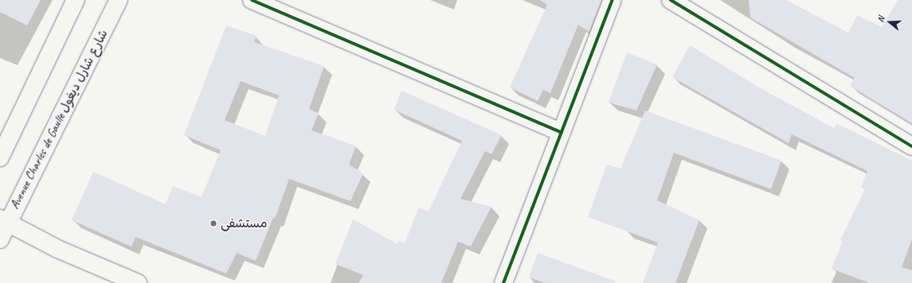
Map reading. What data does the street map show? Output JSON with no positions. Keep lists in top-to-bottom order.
{
  "streets": {
    "street": ["Avenue Charles de Gaulle شارع شارل ديغول"]
  },
  "places": ["مستشفى"],
  "north": "left"
}
